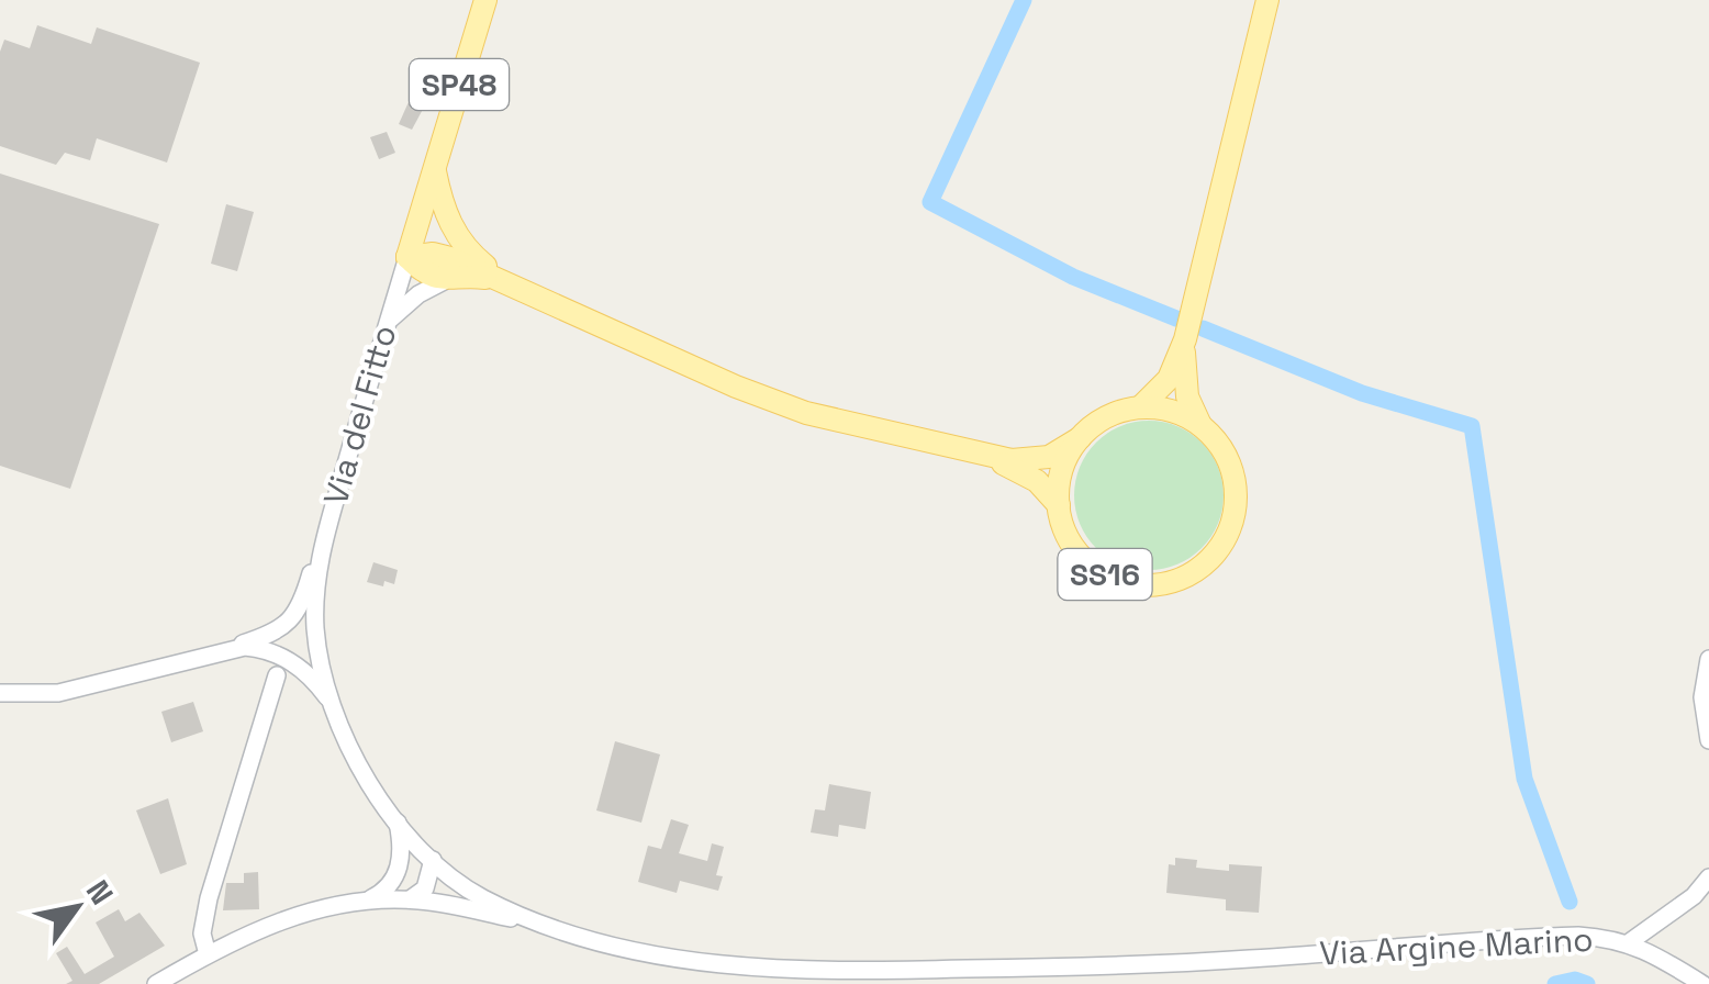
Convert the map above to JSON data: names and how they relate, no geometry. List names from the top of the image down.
{
  "streets": {
    "main road": ["SP48", "Via del Fitto", "SS16"],
    "street": ["Via Argine Marino"]
  },
  "crossings": [
    ["Via del Fitto", "SS16"],
    ["Via del Fitto", "Via Argine Marino"]
  ],
  "north": "top right"
}
